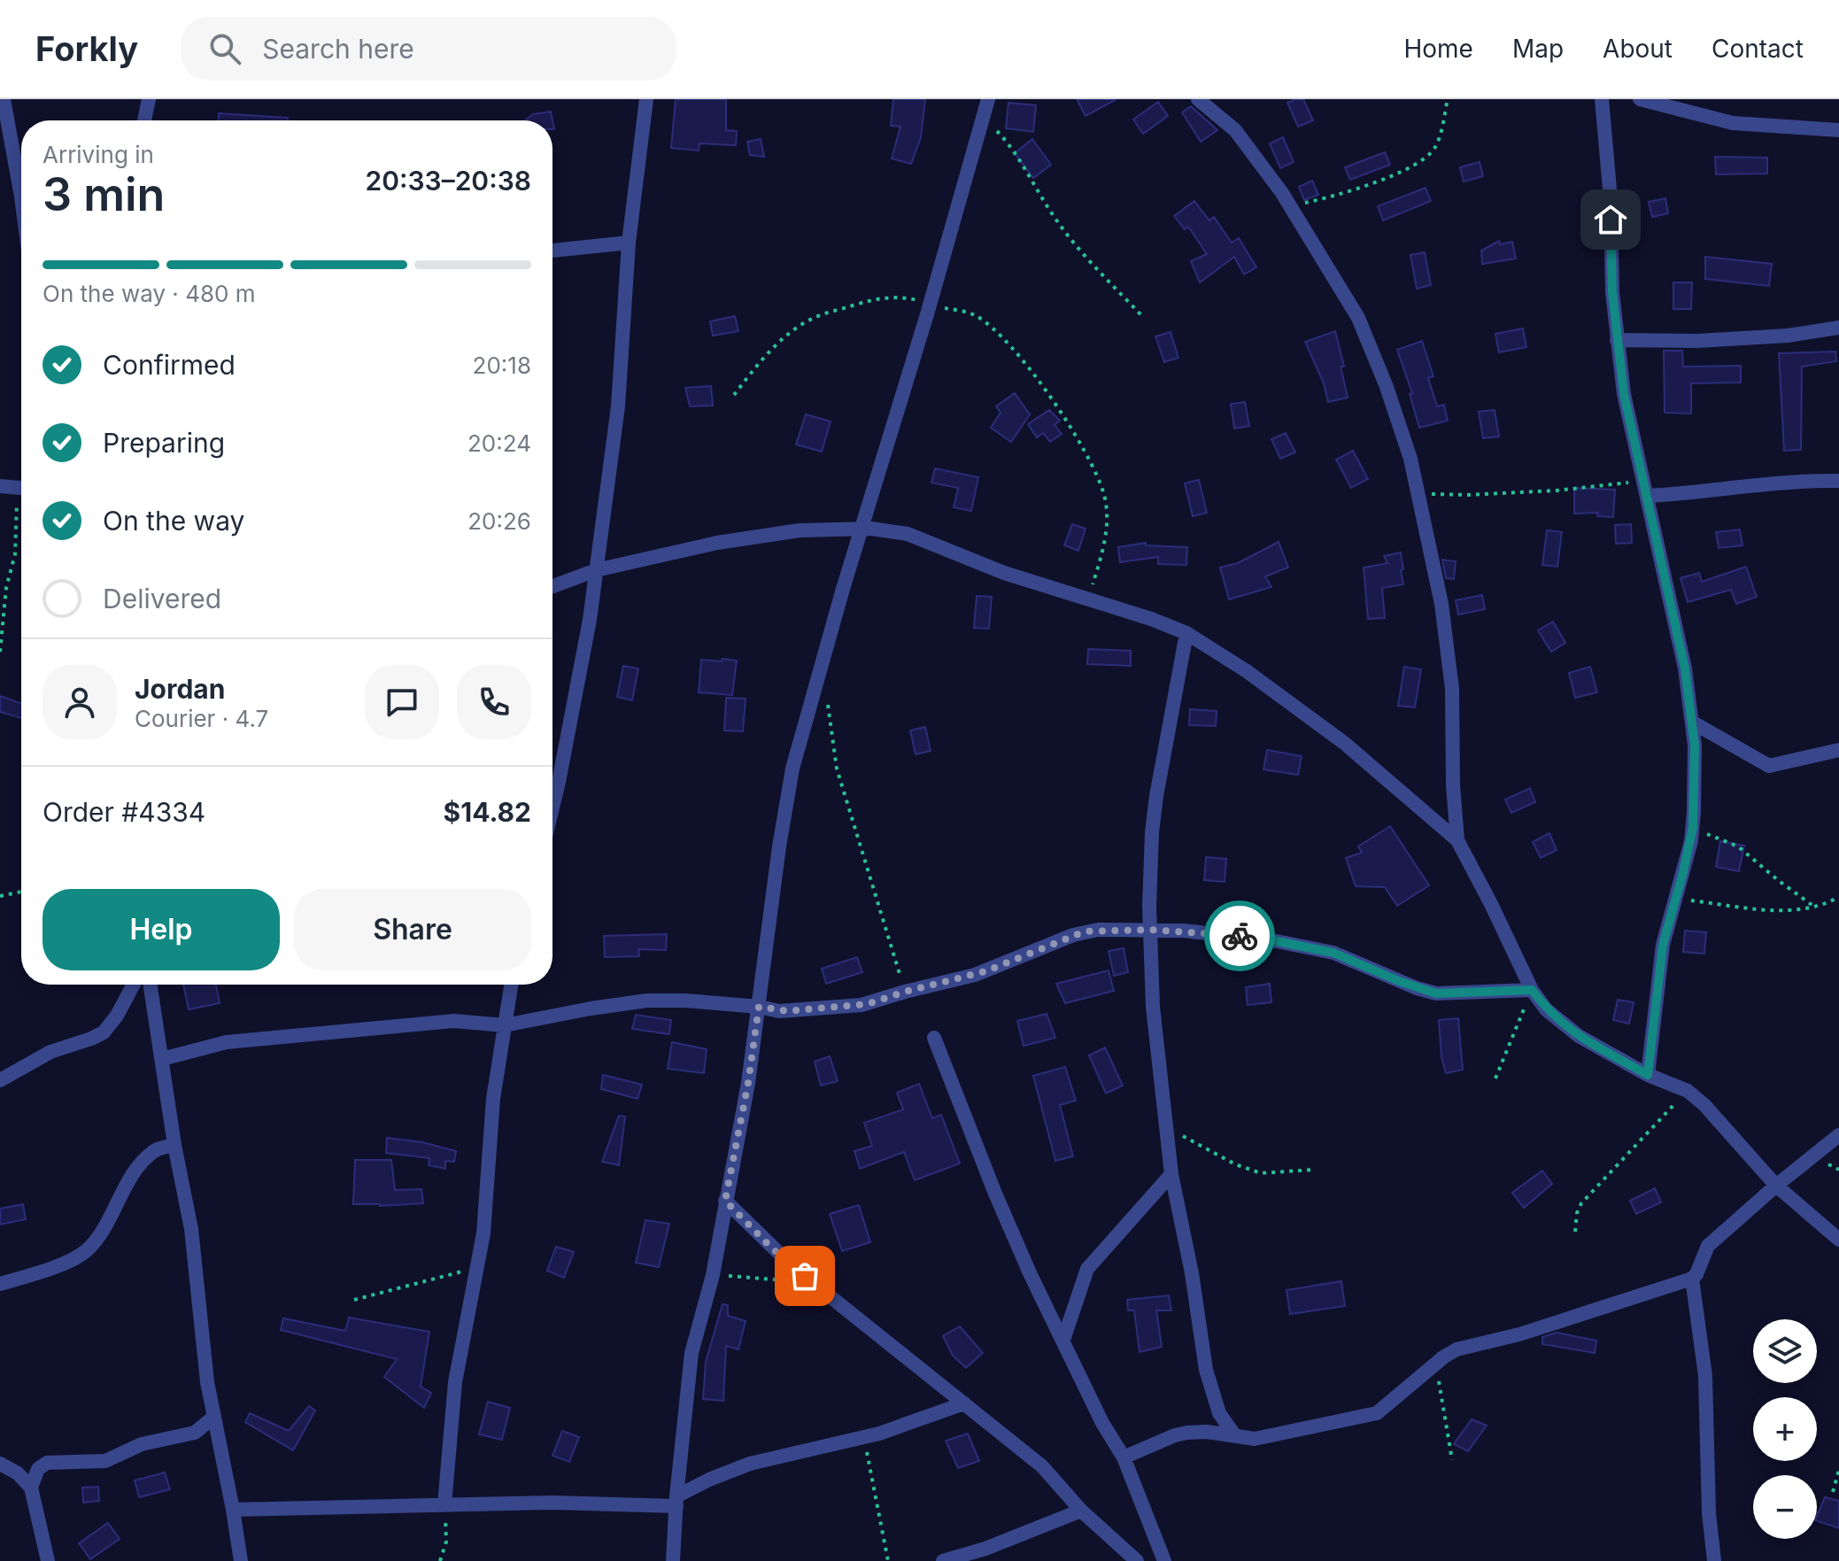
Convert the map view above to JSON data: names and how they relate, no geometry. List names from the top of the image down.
{
  "page": {
    "header": "Forkly",
    "search": "Search here",
    "nav": [
      "Home",
      "Map",
      "About",
      "Contact"
    ],
    "heading": ["3 min", "Arriving in", "20:33–20:38"],
    "panel": [
      "Jordan",
      "Courier · 4.7",
      "Order #4334",
      "$14.82"
    ],
    "bar": "On the way · 480 m",
    "list": [
      ["Confirmed", "20:18"],
      ["Preparing", "20:24"],
      ["On the way", "20:26"],
      "Delivered"
    ],
    "buttons": ["Help", "Share"],
    "map_buttons": ["+", "−"]
  }
}
